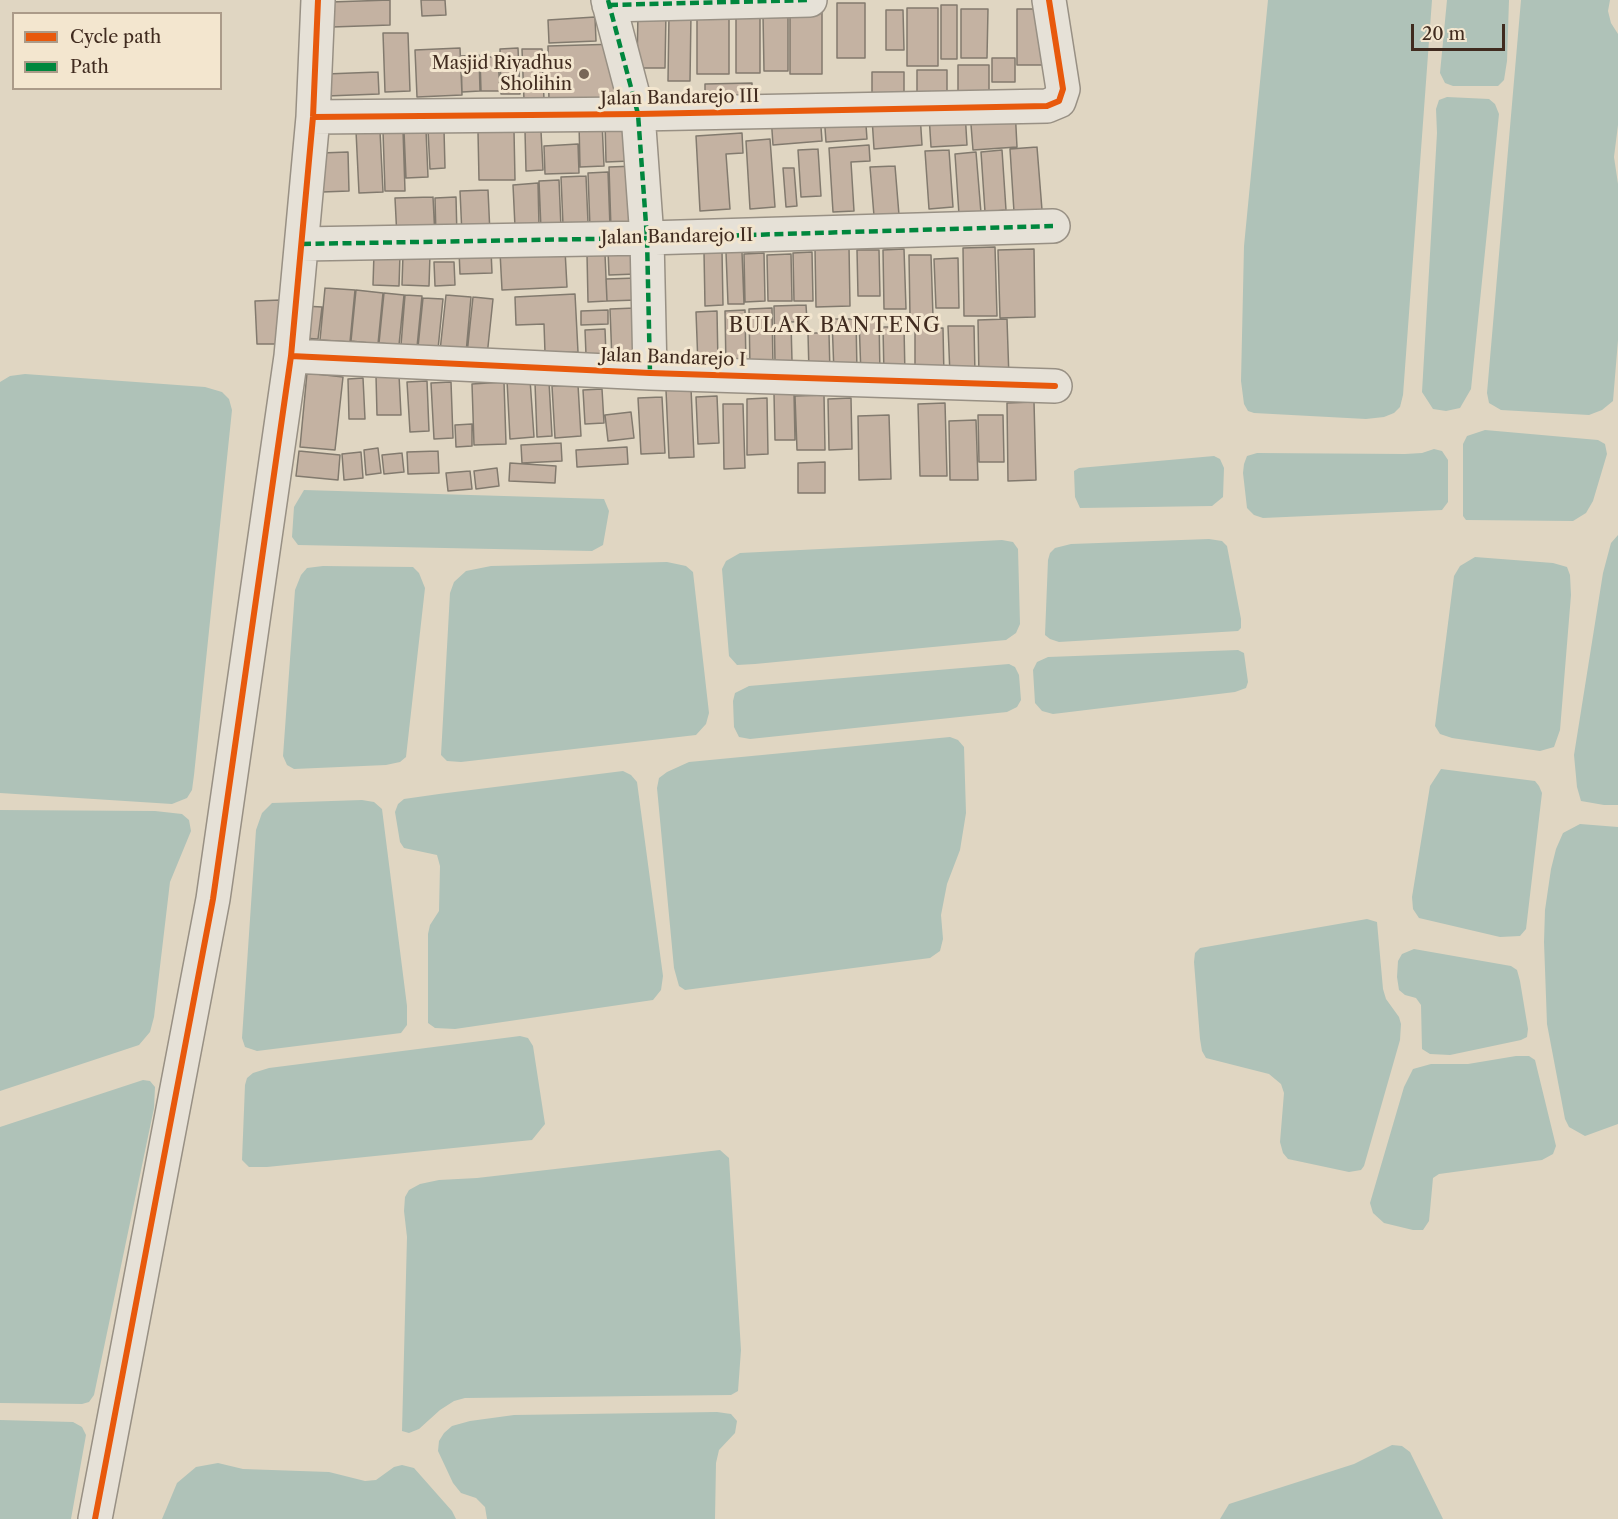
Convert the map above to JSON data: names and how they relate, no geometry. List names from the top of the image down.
{
  "streets": {
    "street": ["Jalan Bandarejo III", "Jalan Bandarejo II", "Jalan Bandarejo I"]
  },
  "districts": ["BULAK BANTENG"],
  "places": ["Masjid Riyadhus Sholihin"],
  "legend": ["Cycle path", "Path"],
  "scale_bar": "20 m"
}
